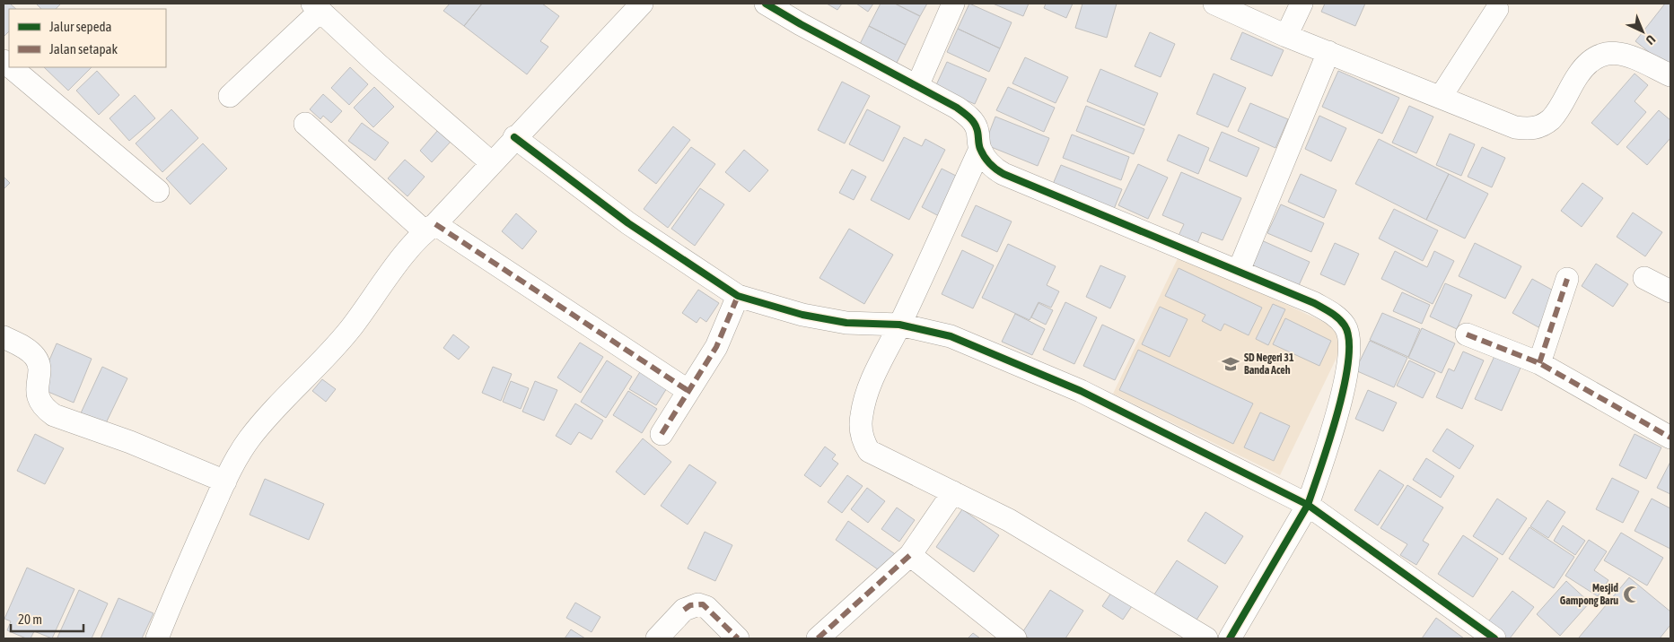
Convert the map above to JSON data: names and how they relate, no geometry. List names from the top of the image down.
{
  "places": {
    "school or university": ["SD Negeri 31 Banda Aceh"],
    "mosque": ["Mesjid Gampong Baru"]
  },
  "legend": ["Jalur sepeda", "Jalan setapak"],
  "scale_bar": "20 m",
  "north": "bottom right"
}
